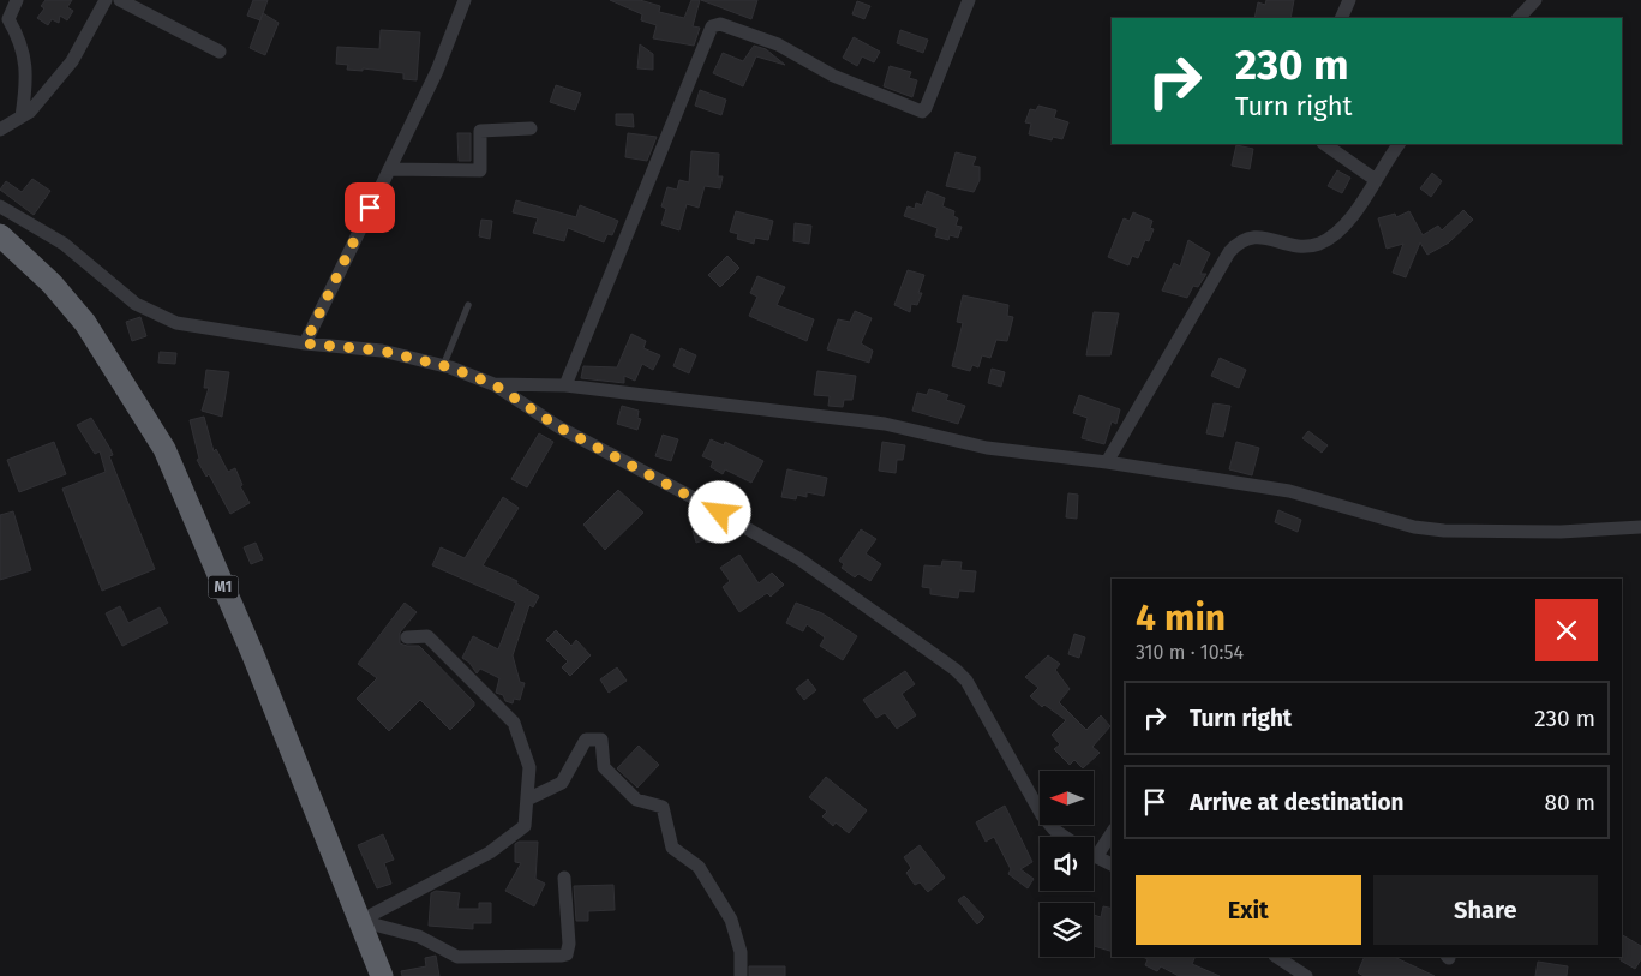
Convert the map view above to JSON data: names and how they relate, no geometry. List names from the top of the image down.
{
  "streets": {
    "highway": ["M1"]
  },
  "north": "left",
  "page": {
    "turn": ["230 m", "Turn right"],
    "heading": ["4 min", "310 m · 10:54"],
    "list": [
      {
        "name": "Turn right",
        "value": "230 m"
      },
      {
        "name": "Arrive at destination",
        "value": "80 m"
      }
    ],
    "buttons": ["Exit", "Share"]
  }
}
